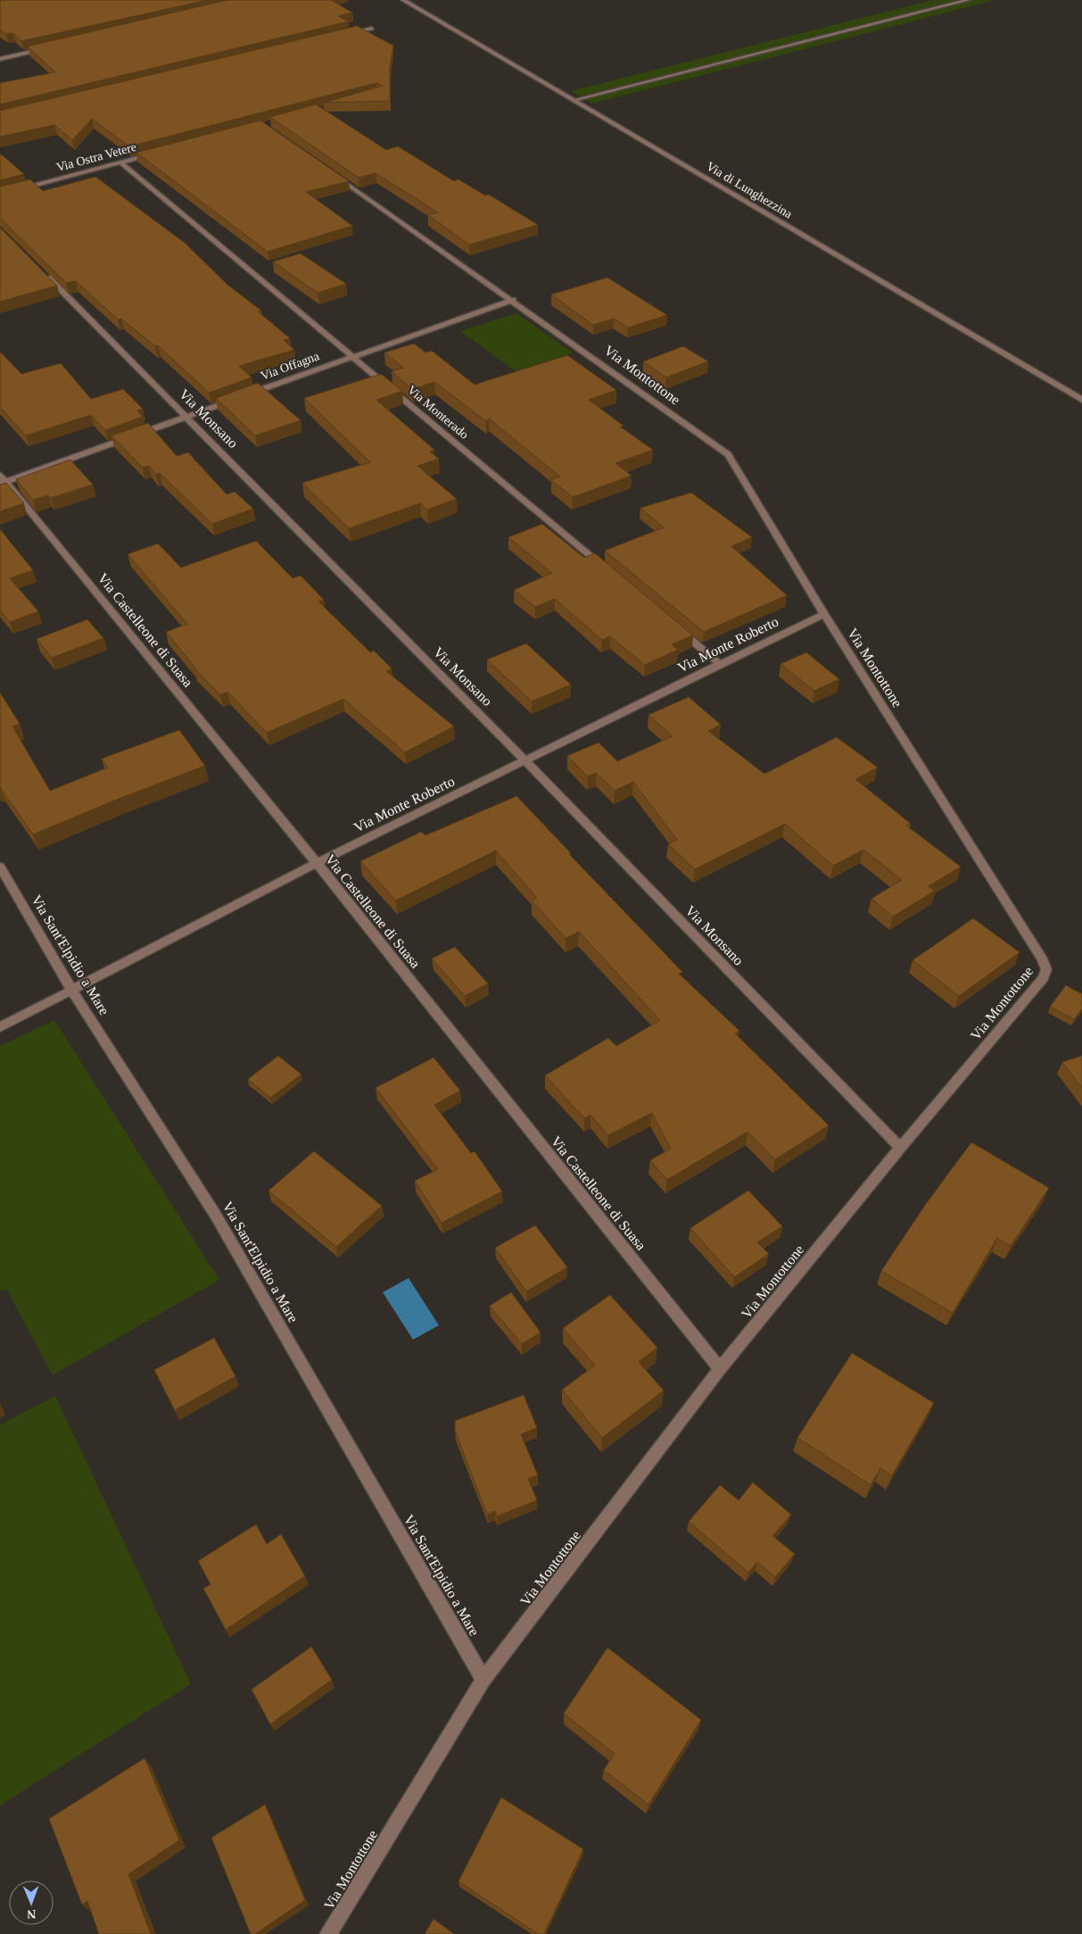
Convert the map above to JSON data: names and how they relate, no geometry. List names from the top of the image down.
{
  "streets": {
    "street": [
      "Via Ostra Vetere",
      "Via di Lunghezzina",
      "Via Offagna",
      "Via Montottone",
      "Via Monterado",
      "Via Monsano",
      "Via Castelleone di Suasa",
      "Via Monte Roberto",
      "Via Sant'Elpidio a Mare"
    ]
  },
  "crossings": [
    ["Via Ostra Vetere", "Via Monterado"],
    ["Via Offagna", "Via Montottone"],
    ["Via Offagna", "Via Monterado"],
    ["Via Montottone", "Via Monsano"],
    ["Via Montottone", "Via Castelleone di Suasa"],
    ["Via Montottone", "Via Monte Roberto"],
    ["Via Montottone", "Via Sant'Elpidio a Mare"],
    ["Via Monsano", "Via Monte Roberto"],
    ["Via Castelleone di Suasa", "Via Monte Roberto"],
    ["Via Monte Roberto", "Via Sant'Elpidio a Mare"]
  ],
  "north": "bottom"
}
